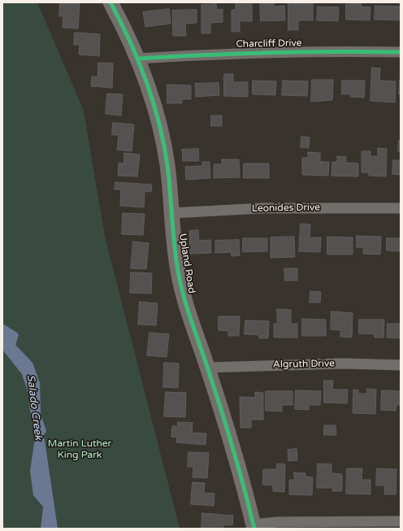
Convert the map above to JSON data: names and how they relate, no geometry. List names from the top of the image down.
{
  "streets": {
    "street": [
      "Charcliff Drive",
      "Leonides Drive",
      "Upland Road",
      "Algruth Drive"
    ]
  },
  "crossings": [
    ["Charcliff Drive", "Upland Road"],
    ["Leonides Drive", "Upland Road"],
    ["Upland Road", "Algruth Drive"]
  ],
  "water": ["Salado Creek"],
  "parks": ["Martin Luther King Park"]
}
